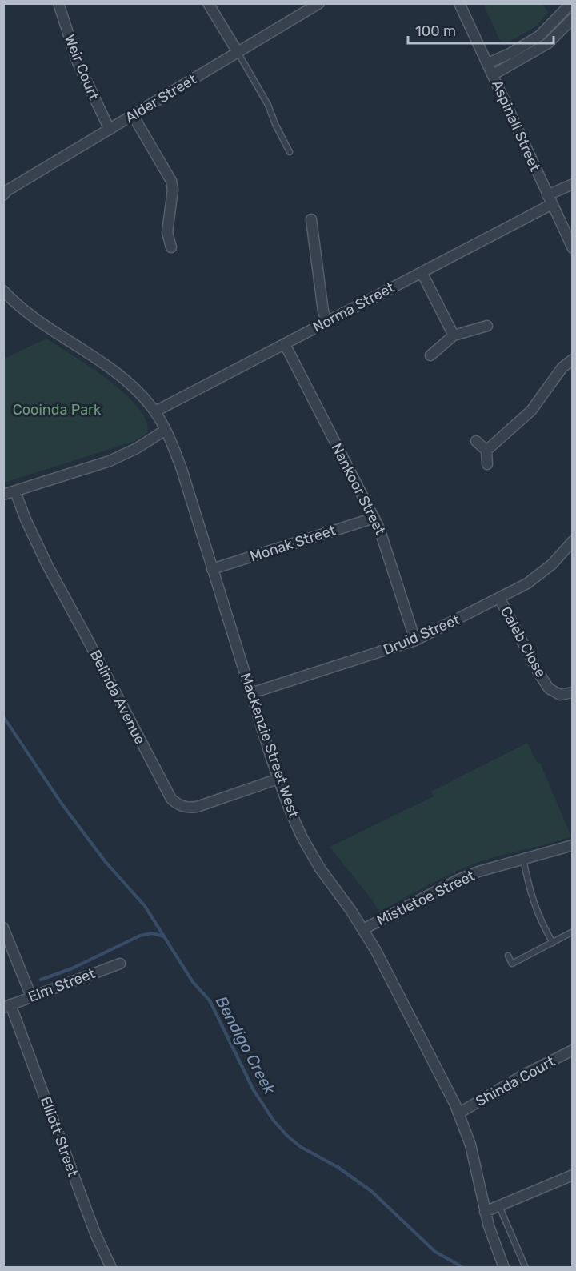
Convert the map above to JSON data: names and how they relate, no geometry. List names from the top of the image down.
{
  "streets": {
    "street": [
      "Weir Court",
      "Alder Street",
      "Aspinall Street",
      "Norma Street",
      "Nankoor Street",
      "Monak Street",
      "Druid Street",
      "Caleb Close",
      "Belinda Avenue",
      "MacKenzie Street West",
      "Mistletoe Street",
      "Elm Street",
      "Shinda Court",
      "Elliott Street"
    ]
  },
  "crossings": [
    ["Weir Court", "Alder Street"],
    ["Aspinall Street", "Norma Street"],
    ["Norma Street", "Nankoor Street"],
    ["Norma Street", "MacKenzie Street West"],
    ["Nankoor Street", "Monak Street"],
    ["Nankoor Street", "Druid Street"],
    ["Monak Street", "MacKenzie Street West"],
    ["Druid Street", "Caleb Close"],
    ["Druid Street", "MacKenzie Street West"],
    ["Belinda Avenue", "MacKenzie Street West"],
    ["MacKenzie Street West", "Mistletoe Street"],
    ["MacKenzie Street West", "Shinda Court"],
    ["Elm Street", "Elliott Street"]
  ],
  "water": ["Bendigo Creek"],
  "parks": ["Cooinda Park"],
  "scale_bar": "100 m"
}
